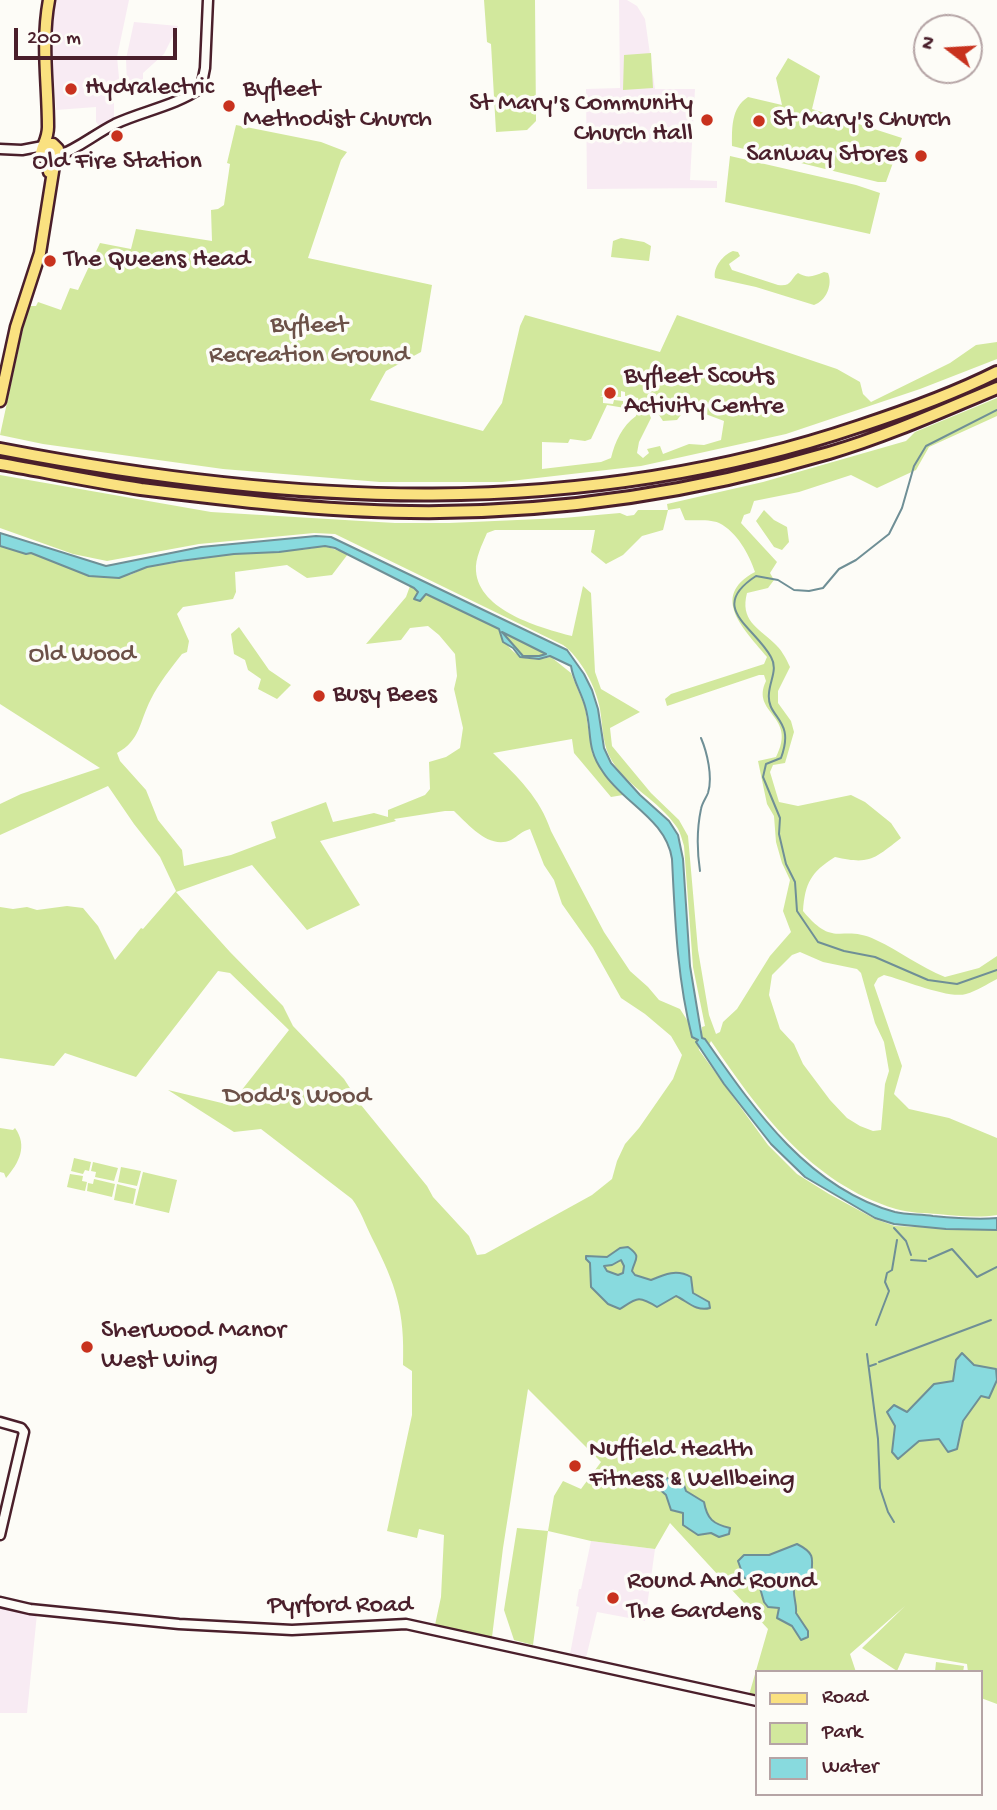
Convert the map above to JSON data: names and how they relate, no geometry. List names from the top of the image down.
{
  "streets": {
    "street": ["Pyrford Road"]
  },
  "parks": ["Byfleet Recreation Ground", "Old Wood", "Dodd's Wood"],
  "places": [
    "Hydralectric",
    "Byfleet Methodist Church",
    "St Mary's Community Church Hall",
    "St Mary's Church",
    "Old Fire Station",
    "Sanway Stores",
    "The Queens Head",
    "Byfleet Scouts Activity Centre",
    "Busy Bees",
    "Sherwood Manor West Wing",
    "Nuffield Health Fitness & Wellbeing",
    "Round And Round The Gardens"
  ],
  "legend": ["Road", "Park", "Water"],
  "scale_bar": "200 m",
  "north": "left"
}
